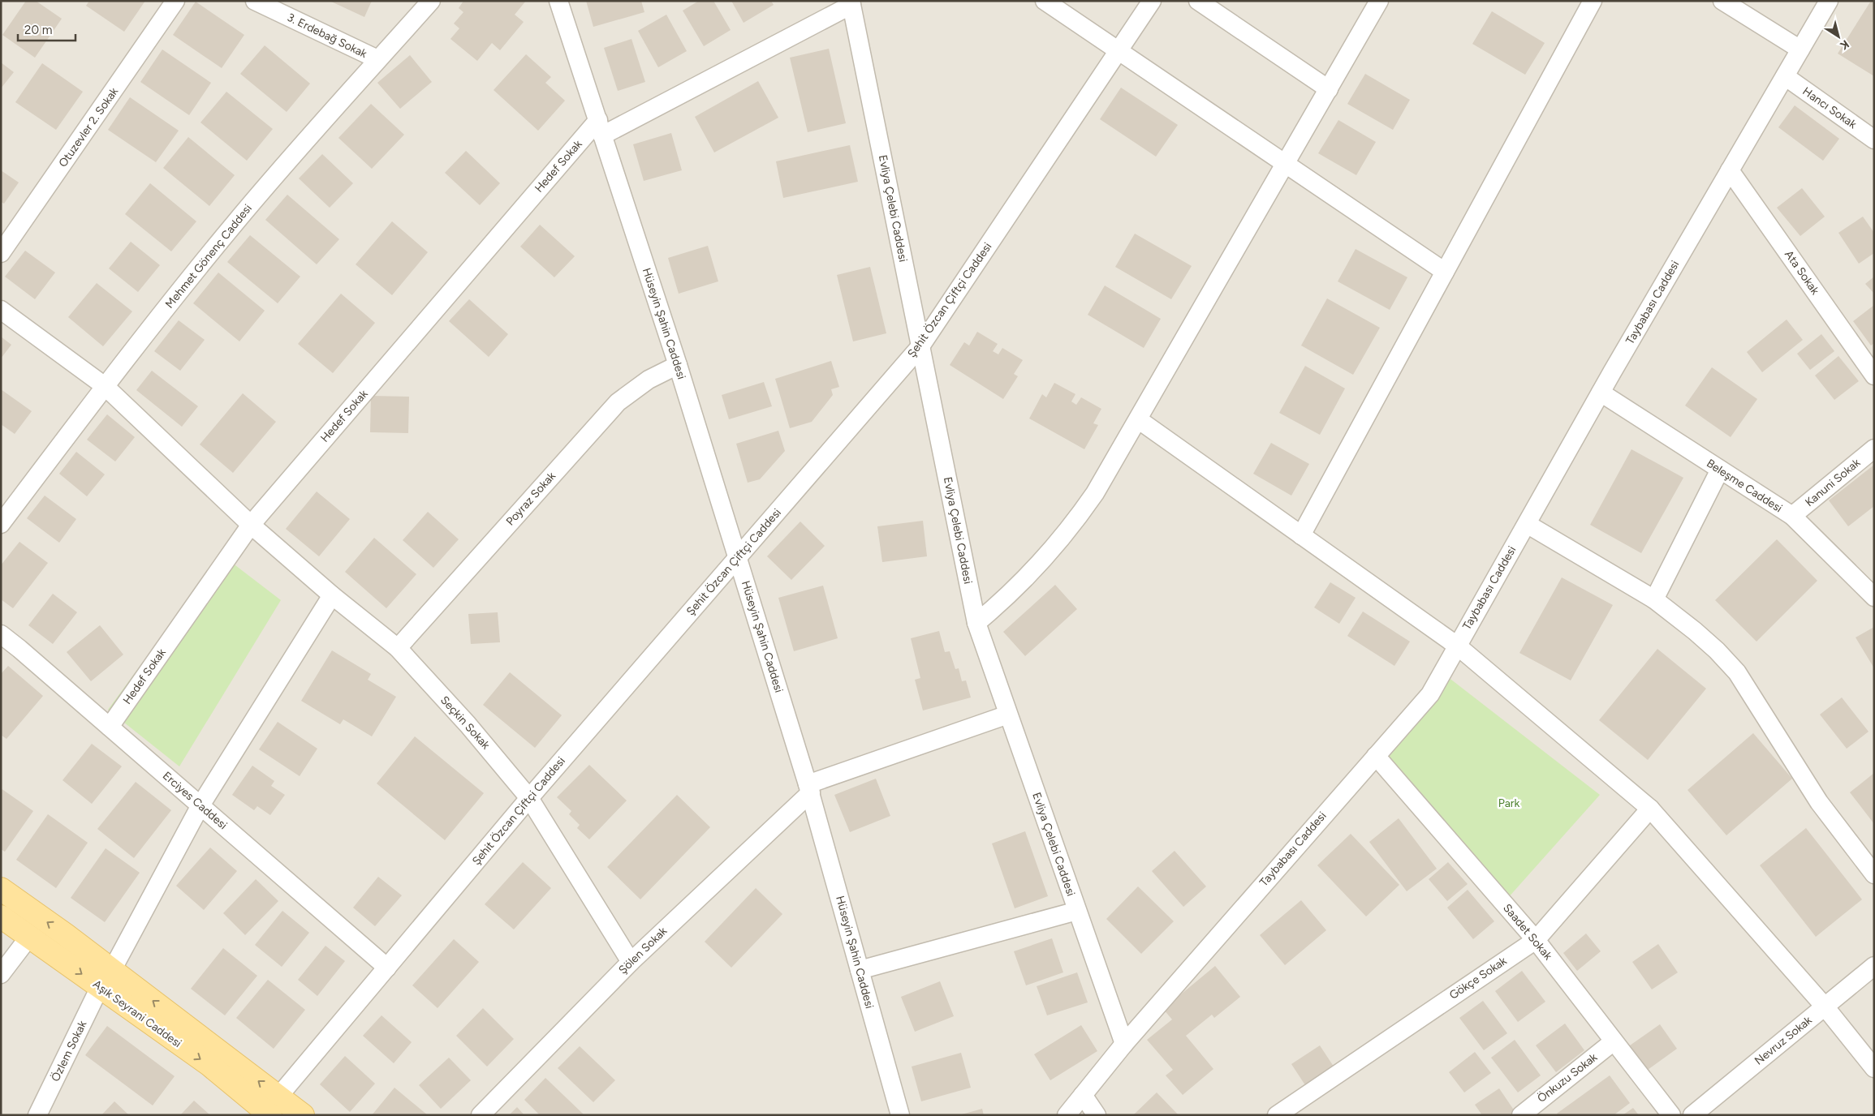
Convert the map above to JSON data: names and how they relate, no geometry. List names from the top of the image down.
{
  "streets": {
    "main road": ["Aşık Seyrani Caddesi"],
    "street": [
      "3. Erdebağ Sokak",
      "Hancı Sokak",
      "Otuzevler 2. Sokak",
      "Hedef Sokak",
      "Evliya Çelebi Caddesi",
      "Mehmet Gönenç Caddesi",
      "Ata Sokak",
      "Şehit Özcan Çiftçi Caddesi",
      "Taybabası Caddesi",
      "Hüseyin Şahin Caddesi",
      "Kanuni Sokak",
      "Beleşme Caddesi",
      "Poyraz Sokak",
      "Seçkin Sokak",
      "Erciyes Caddesi",
      "Saadet Sokak",
      "Şölen Sokak",
      "Gökçe Sokak",
      "Nevruz Sokak",
      "Özlem Sokak",
      "Önkuzu Sokak"
    ]
  },
  "crossings": [
    ["3. Erdebağ Sokak", "Mehmet Gönenç Caddesi"],
    ["Hancı Sokak", "Taybabası Caddesi"],
    ["Hedef Sokak", "Evliya Çelebi Caddesi"],
    ["Hedef Sokak", "Hüseyin Şahin Caddesi"],
    ["Hedef Sokak", "Seçkin Sokak"],
    ["Hedef Sokak", "Erciyes Caddesi"],
    ["Evliya Çelebi Caddesi", "Şehit Özcan Çiftçi Caddesi"],
    ["Evliya Çelebi Caddesi", "Taybabası Caddesi"],
    ["Mehmet Gönenç Caddesi", "Seçkin Sokak"],
    ["Ata Sokak", "Taybabası Caddesi"],
    ["Şehit Özcan Çiftçi Caddesi", "Hüseyin Şahin Caddesi"],
    ["Şehit Özcan Çiftçi Caddesi", "Seçkin Sokak"],
    ["Şehit Özcan Çiftçi Caddesi", "Erciyes Caddesi"],
    ["Şehit Özcan Çiftçi Caddesi", "Aşık Seyrani Caddesi"],
    ["Taybabası Caddesi", "Beleşme Caddesi"],
    ["Taybabası Caddesi", "Saadet Sokak"],
    ["Hüseyin Şahin Caddesi", "Poyraz Sokak"],
    ["Hüseyin Şahin Caddesi", "Şölen Sokak"],
    ["Kanuni Sokak", "Beleşme Caddesi"],
    ["Poyraz Sokak", "Seçkin Sokak"],
    ["Seçkin Sokak", "Şölen Sokak"],
    ["Seçkin Sokak", "Özlem Sokak"],
    ["Erciyes Caddesi", "Özlem Sokak"],
    ["Saadet Sokak", "Gökçe Sokak"],
    ["Saadet Sokak", "Önkuzu Sokak"],
    ["Aşık Seyrani Caddesi", "Özlem Sokak"]
  ],
  "parks": ["Park"],
  "scale_bar": "20 m",
  "north": "bottom right"
}
